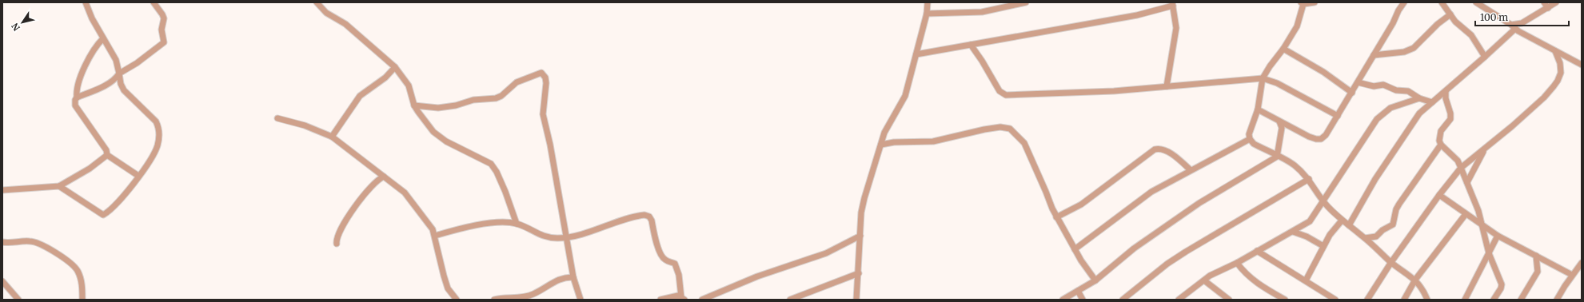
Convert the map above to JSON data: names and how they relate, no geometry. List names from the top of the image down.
{
  "scale_bar": "100 m",
  "north": "bottom left"
}
